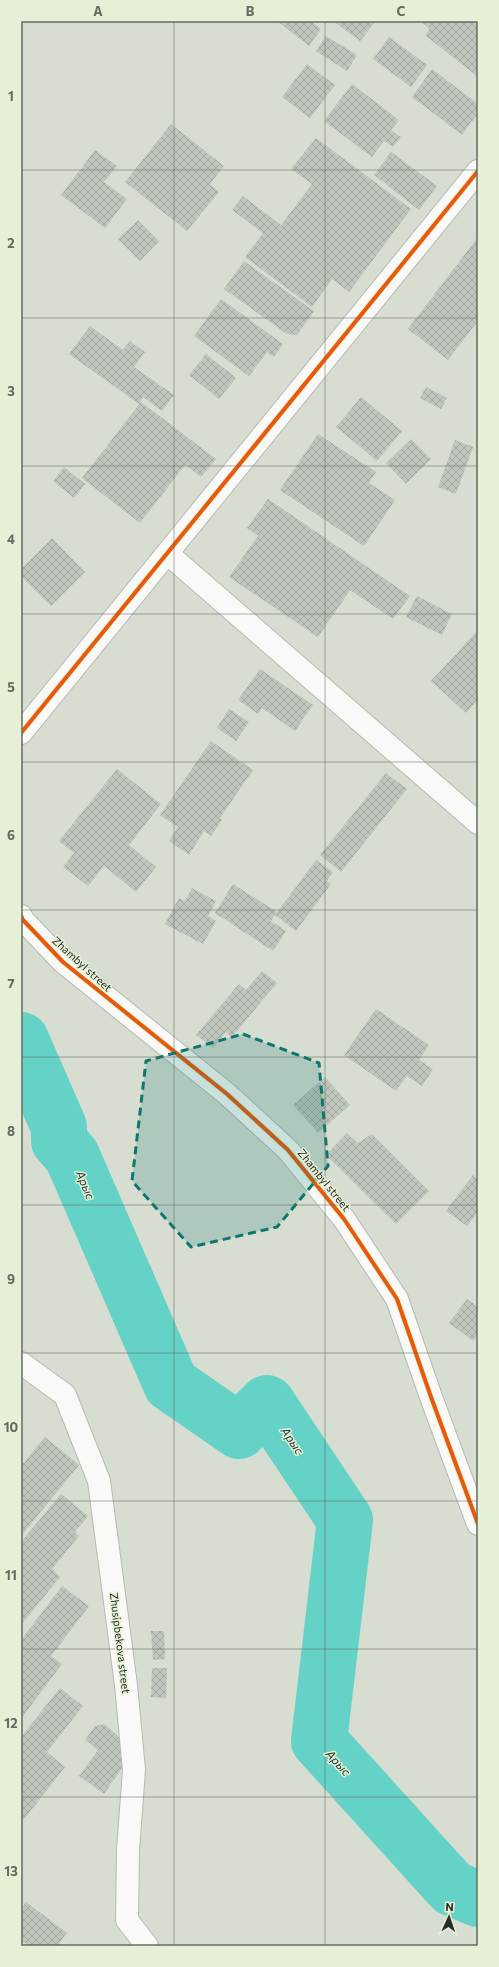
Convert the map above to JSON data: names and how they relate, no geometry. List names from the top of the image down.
{
  "streets": {
    "street": ["Zhambyl street", "Zhusipbekova street"]
  },
  "water": ["Арыс"],
  "north": "top",
  "grid": {
    "columns": ["A", "B", "C"],
    "rows": [
      "1",
      "2",
      "3",
      "4",
      "5",
      "6",
      "7",
      "8",
      "9",
      "10",
      "11",
      "12",
      "13"
    ]
  }
}
